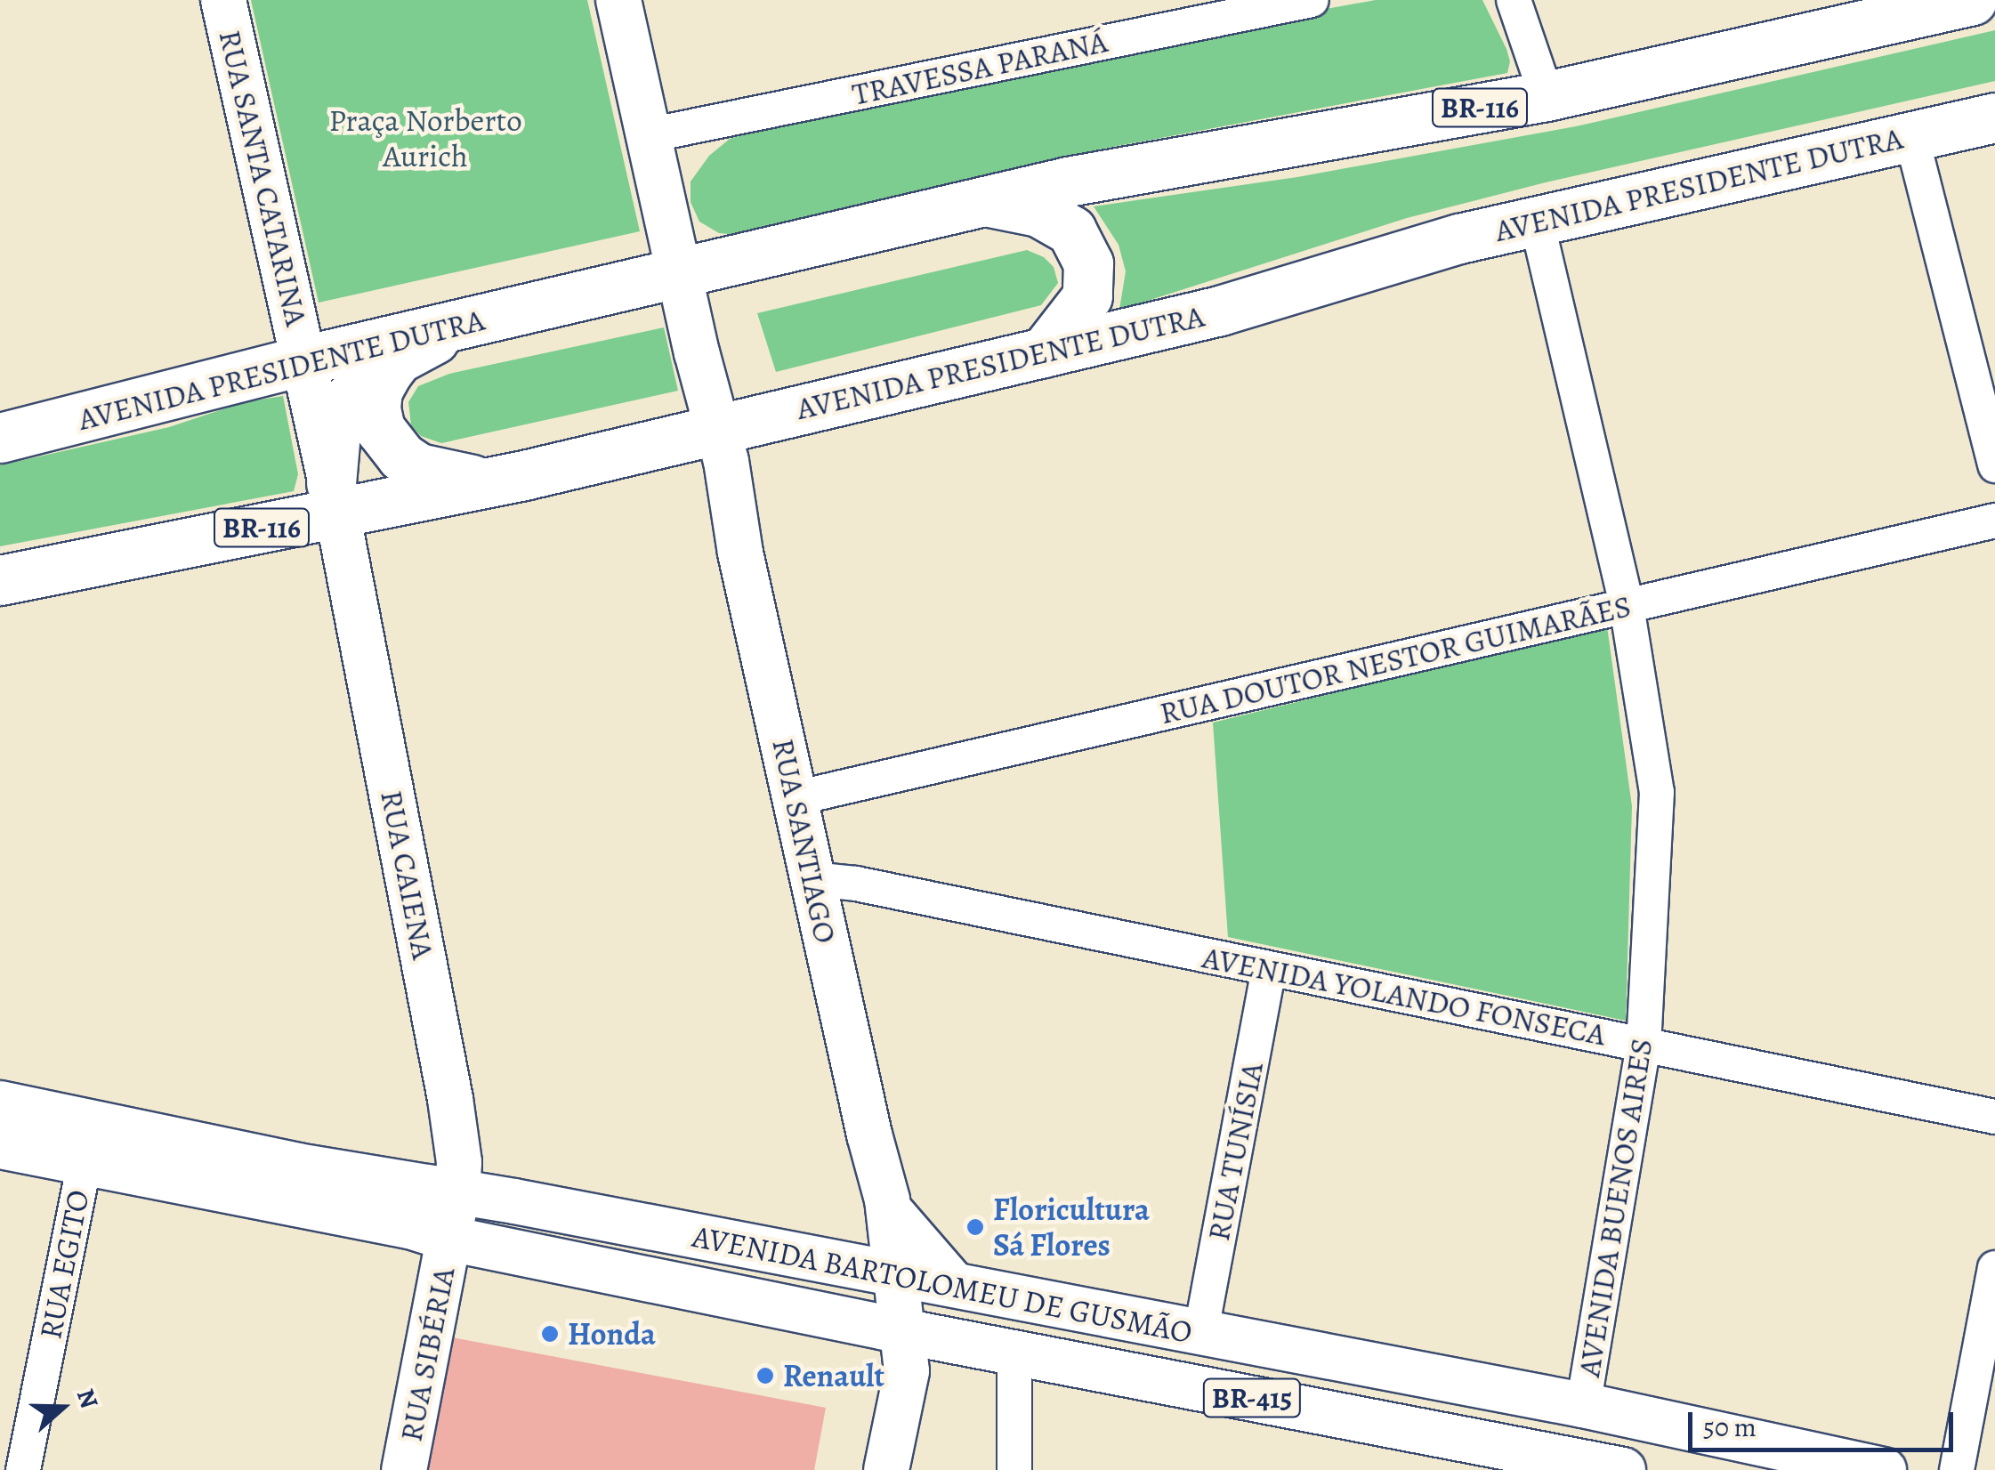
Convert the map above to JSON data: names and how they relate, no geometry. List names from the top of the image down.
{
  "streets": {
    "highway": ["BR-116", "AVENIDA PRESIDENTE DUTRA"],
    "main road": [
      "RUA SANTA CATARINA",
      "RUA SANTIAGO",
      "RUA CAIENA",
      "AVENIDA BARTOLOMEU DE GUSMÃO",
      "RUA SIBÉRIA",
      "BR-415"
    ],
    "street": [
      "TRAVESSA PARANÁ",
      "RUA DOUTOR NESTOR GUIMARÃES",
      "AVENIDA YOLANDO FONSECA",
      "RUA TUNÍSIA",
      "AVENIDA BUENOS AIRES",
      "RUA EGITO"
    ]
  },
  "crossings": [
    ["TRAVESSA PARANÁ", "RUA SANTIAGO"],
    ["RUA SANTA CATARINA", "AVENIDA PRESIDENTE DUTRA"],
    ["RUA SANTA CATARINA", "RUA CAIENA"],
    ["AVENIDA PRESIDENTE DUTRA", "RUA SANTIAGO"],
    ["AVENIDA PRESIDENTE DUTRA", "RUA CAIENA"],
    ["AVENIDA PRESIDENTE DUTRA", "AVENIDA BUENOS AIRES"],
    ["RUA DOUTOR NESTOR GUIMARÃES", "RUA SANTIAGO"],
    ["RUA DOUTOR NESTOR GUIMARÃES", "AVENIDA BUENOS AIRES"],
    ["RUA SANTIAGO", "AVENIDA YOLANDO FONSECA"],
    ["RUA SANTIAGO", "AVENIDA BARTOLOMEU DE GUSMÃO"],
    ["RUA CAIENA", "AVENIDA BARTOLOMEU DE GUSMÃO"],
    ["RUA CAIENA", "RUA SIBÉRIA"],
    ["AVENIDA YOLANDO FONSECA", "RUA TUNÍSIA"],
    ["AVENIDA YOLANDO FONSECA", "AVENIDA BUENOS AIRES"],
    ["RUA TUNÍSIA", "AVENIDA BARTOLOMEU DE GUSMÃO"],
    ["AVENIDA BUENOS AIRES", "AVENIDA BARTOLOMEU DE GUSMÃO"],
    ["RUA EGITO", "AVENIDA BARTOLOMEU DE GUSMÃO"],
    ["AVENIDA BARTOLOMEU DE GUSMÃO", "RUA SIBÉRIA"]
  ],
  "parks": ["Praça Norberto Aurich"],
  "places": ["Floricultura Sá Flores", "Honda", "Renault"],
  "scale_bar": "50 m",
  "north": "right"
}
